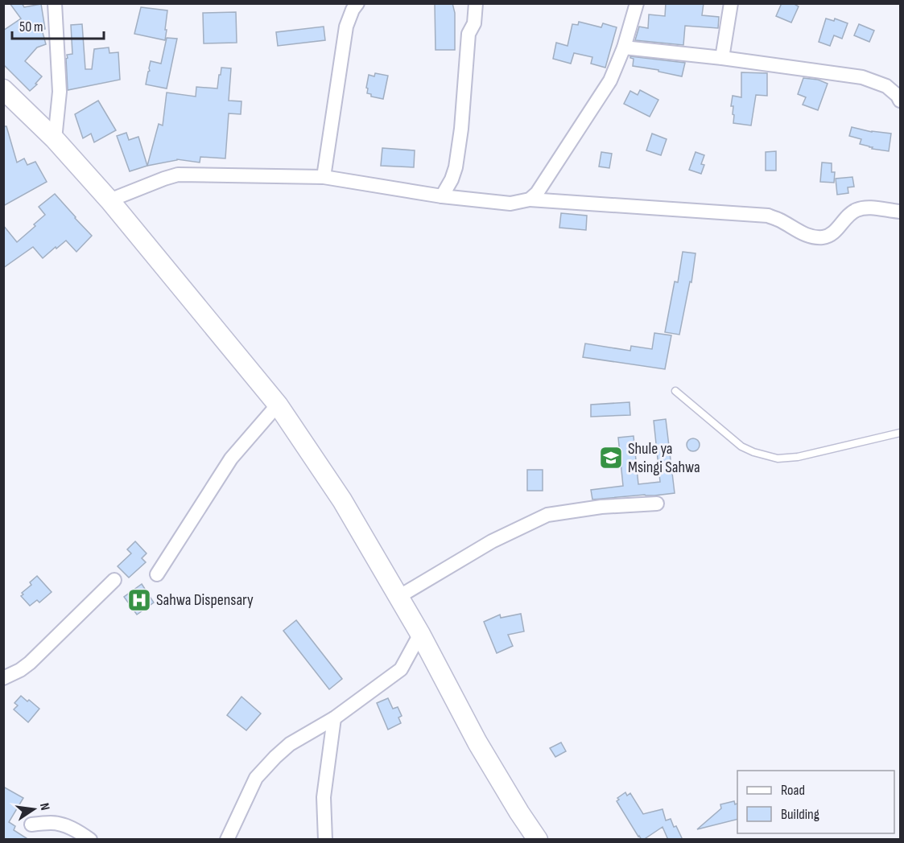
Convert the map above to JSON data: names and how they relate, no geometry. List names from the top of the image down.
{
  "places": {
    "school or university": ["Shule ya Msingi Sahwa"],
    "hospital": ["Sahwa Dispensary"]
  },
  "legend": ["Road", "Building"],
  "scale_bar": "50 m",
  "north": "right"
}
